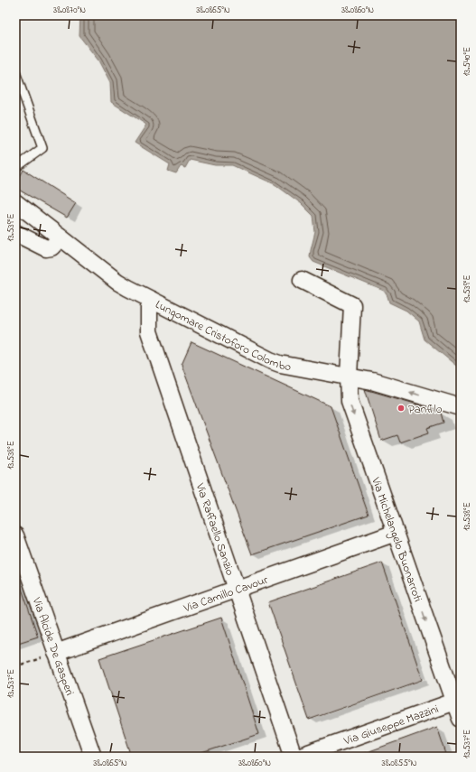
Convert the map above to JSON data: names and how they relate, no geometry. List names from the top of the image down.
{
  "streets": {
    "street": [
      "Lungomare Cristoforo Colombo",
      "Via Raffaello Sanzio",
      "Via Michelangelo Buonarroti",
      "Via Camillo Cavour",
      "Via Alcide De Gasperi",
      "Via Giuseppe Mazzini"
    ]
  },
  "crossings": [
    ["Lungomare Cristoforo Colombo", "Via Raffaello Sanzio"],
    ["Lungomare Cristoforo Colombo", "Via Michelangelo Buonarroti"],
    ["Via Raffaello Sanzio", "Via Camillo Cavour"],
    ["Via Michelangelo Buonarroti", "Via Camillo Cavour"],
    ["Via Michelangelo Buonarroti", "Via Giuseppe Mazzini"],
    ["Via Camillo Cavour", "Via Alcide De Gasperi"]
  ],
  "one_way": ["Via Michelangelo Buonarroti"],
  "places": ["Panfilo"],
  "coordinates": [
    "38.0870°N",
    "38.0865°N",
    "38.0860°N",
    "13.540°E",
    "13.539°E",
    "13.538°E",
    "13.537°E",
    "38.0855°N"
  ]
}
